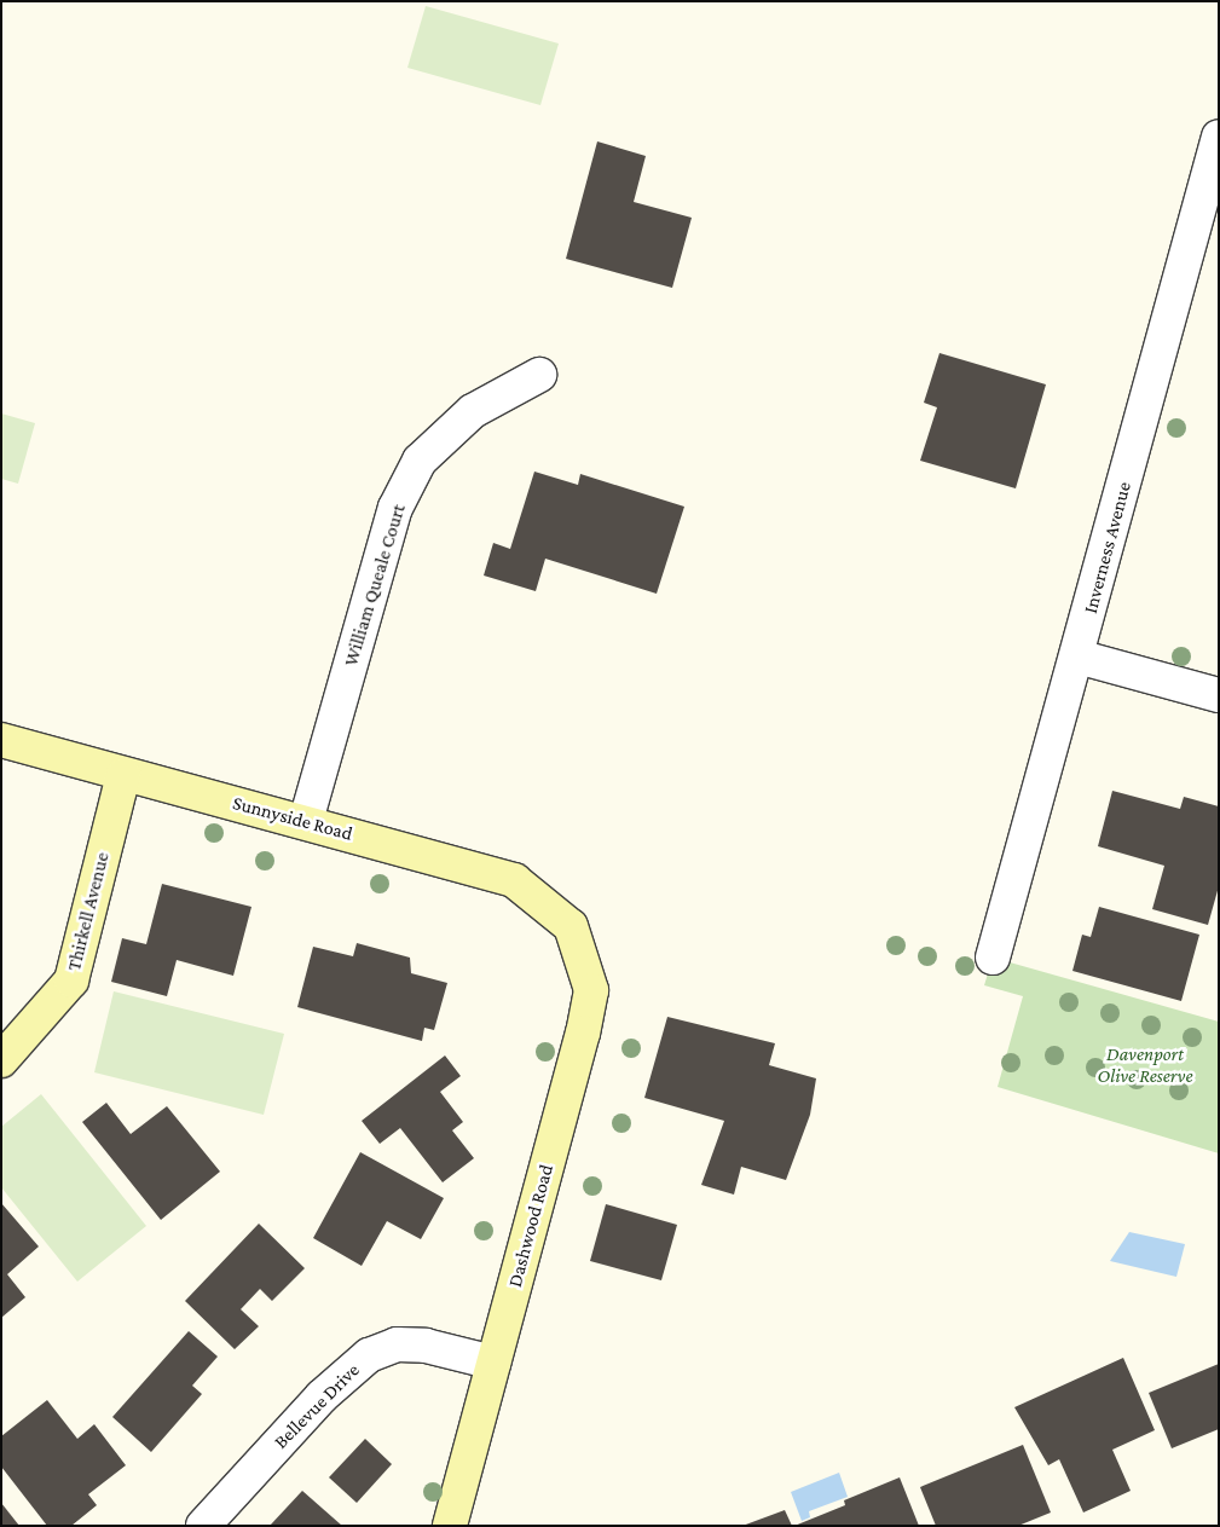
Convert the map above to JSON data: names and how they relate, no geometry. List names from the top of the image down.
{
  "streets": {
    "street": [
      "Inverness Avenue",
      "William Queale Court",
      "Sunnyside Road",
      "Thirkell Avenue",
      "Dashwood Road",
      "Bellevue Drive"
    ]
  },
  "crossings": [
    ["William Queale Court", "Sunnyside Road"],
    ["Sunnyside Road", "Thirkell Avenue"],
    ["Sunnyside Road", "Dashwood Road"],
    ["Dashwood Road", "Bellevue Drive"]
  ],
  "parks": ["Davenport Olive Reserve"]
}
